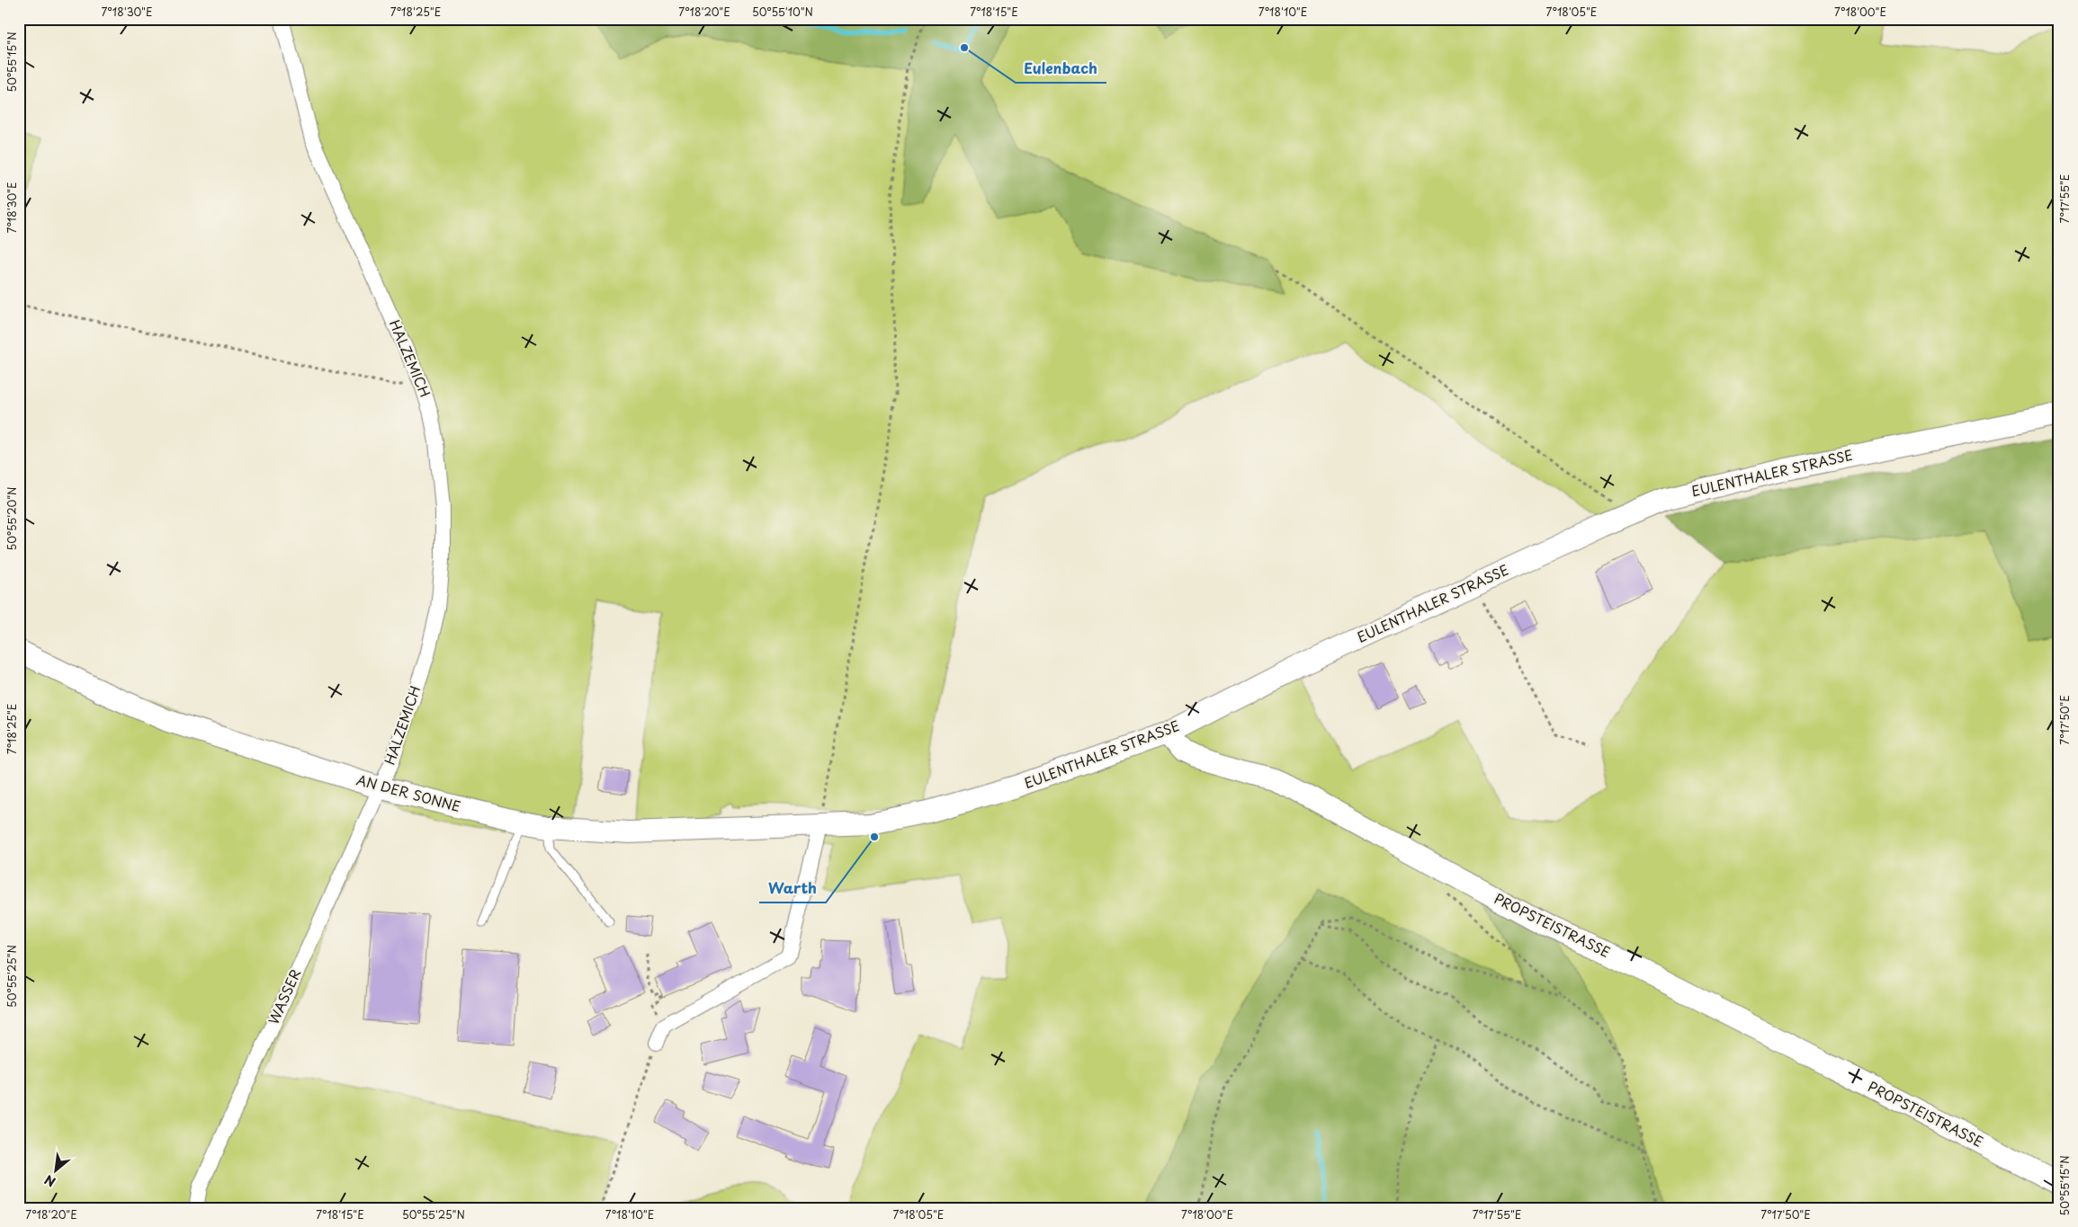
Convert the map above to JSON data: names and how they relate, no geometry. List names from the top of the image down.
{
  "streets": {
    "street": [
      "HALZEMICH",
      "EULENTHALER STRASSE",
      "AN DER SONNE",
      "PROPSTEISTRASSE",
      "WASSER"
    ]
  },
  "crossings": [
    ["HALZEMICH", "AN DER SONNE"],
    ["HALZEMICH", "WASSER"],
    ["EULENTHALER STRASSE", "AN DER SONNE"],
    ["EULENTHALER STRASSE", "PROPSTEISTRASSE"],
    ["AN DER SONNE", "WASSER"]
  ],
  "places": ["Eulenbach", "Warth"],
  "north": "bottom left",
  "coordinates": [
    "7°18'30\"E",
    "7°18'25\"E",
    "7°18'20\"E",
    "50°55'10\"N",
    "7°18'15\"E",
    "7°18'10\"E",
    "7°18'05\"E",
    "7°18'00\"E",
    "50°55'15\"N",
    "7°17'55\"E",
    "50°55'20\"N",
    "7°17'50\"E",
    "50°55'25\"N"
  ]
}
